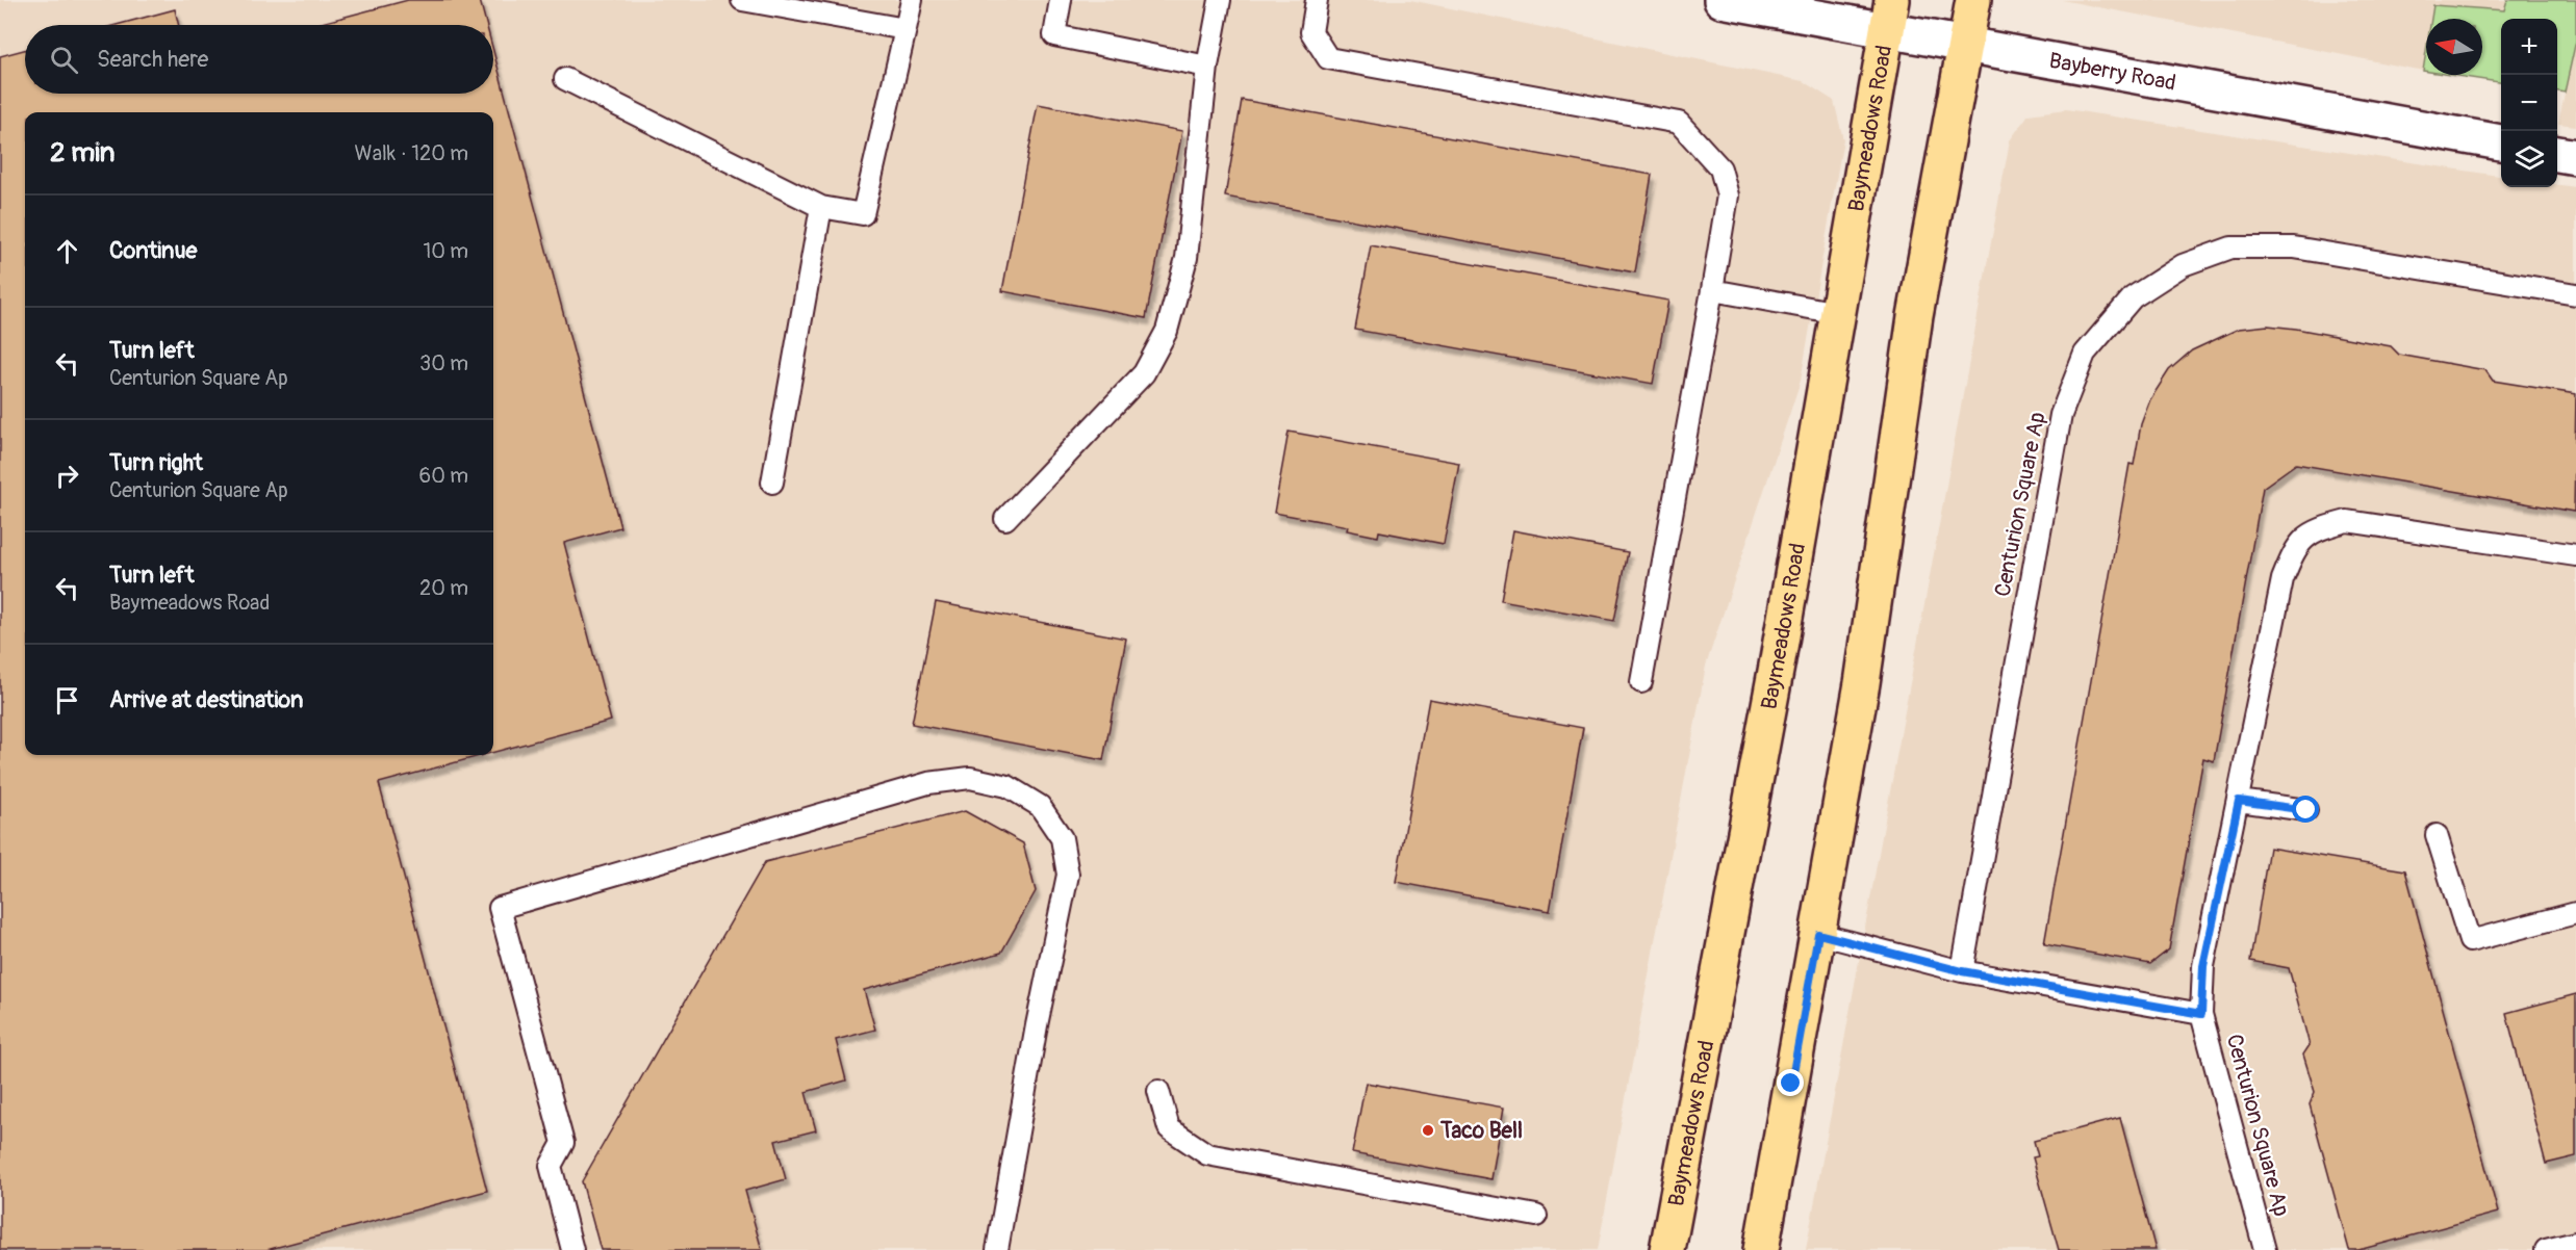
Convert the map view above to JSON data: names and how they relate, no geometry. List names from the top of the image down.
{
  "streets": {
    "main road": ["Baymeadows Road"],
    "street": ["Bayberry Road"],
    "lane": ["Centurion Square Ap"]
  },
  "crossings": [
    ["Bayberry Road", "Baymeadows Road"]
  ],
  "places": ["Taco Bell"],
  "north": "left",
  "page": {
    "map_buttons": ["+", "−"],
    "search": "Search here",
    "heading": ["2 min", "Walk · 120 m"],
    "list": [
      ["Continue", "10 m"],
      ["Turn left", "Centurion Square Ap", "30 m"],
      ["Turn right", "Centurion Square Ap", "60 m"],
      ["Turn left", "Baymeadows Road", "20 m"],
      "Arrive at destination"
    ]
  }
}
